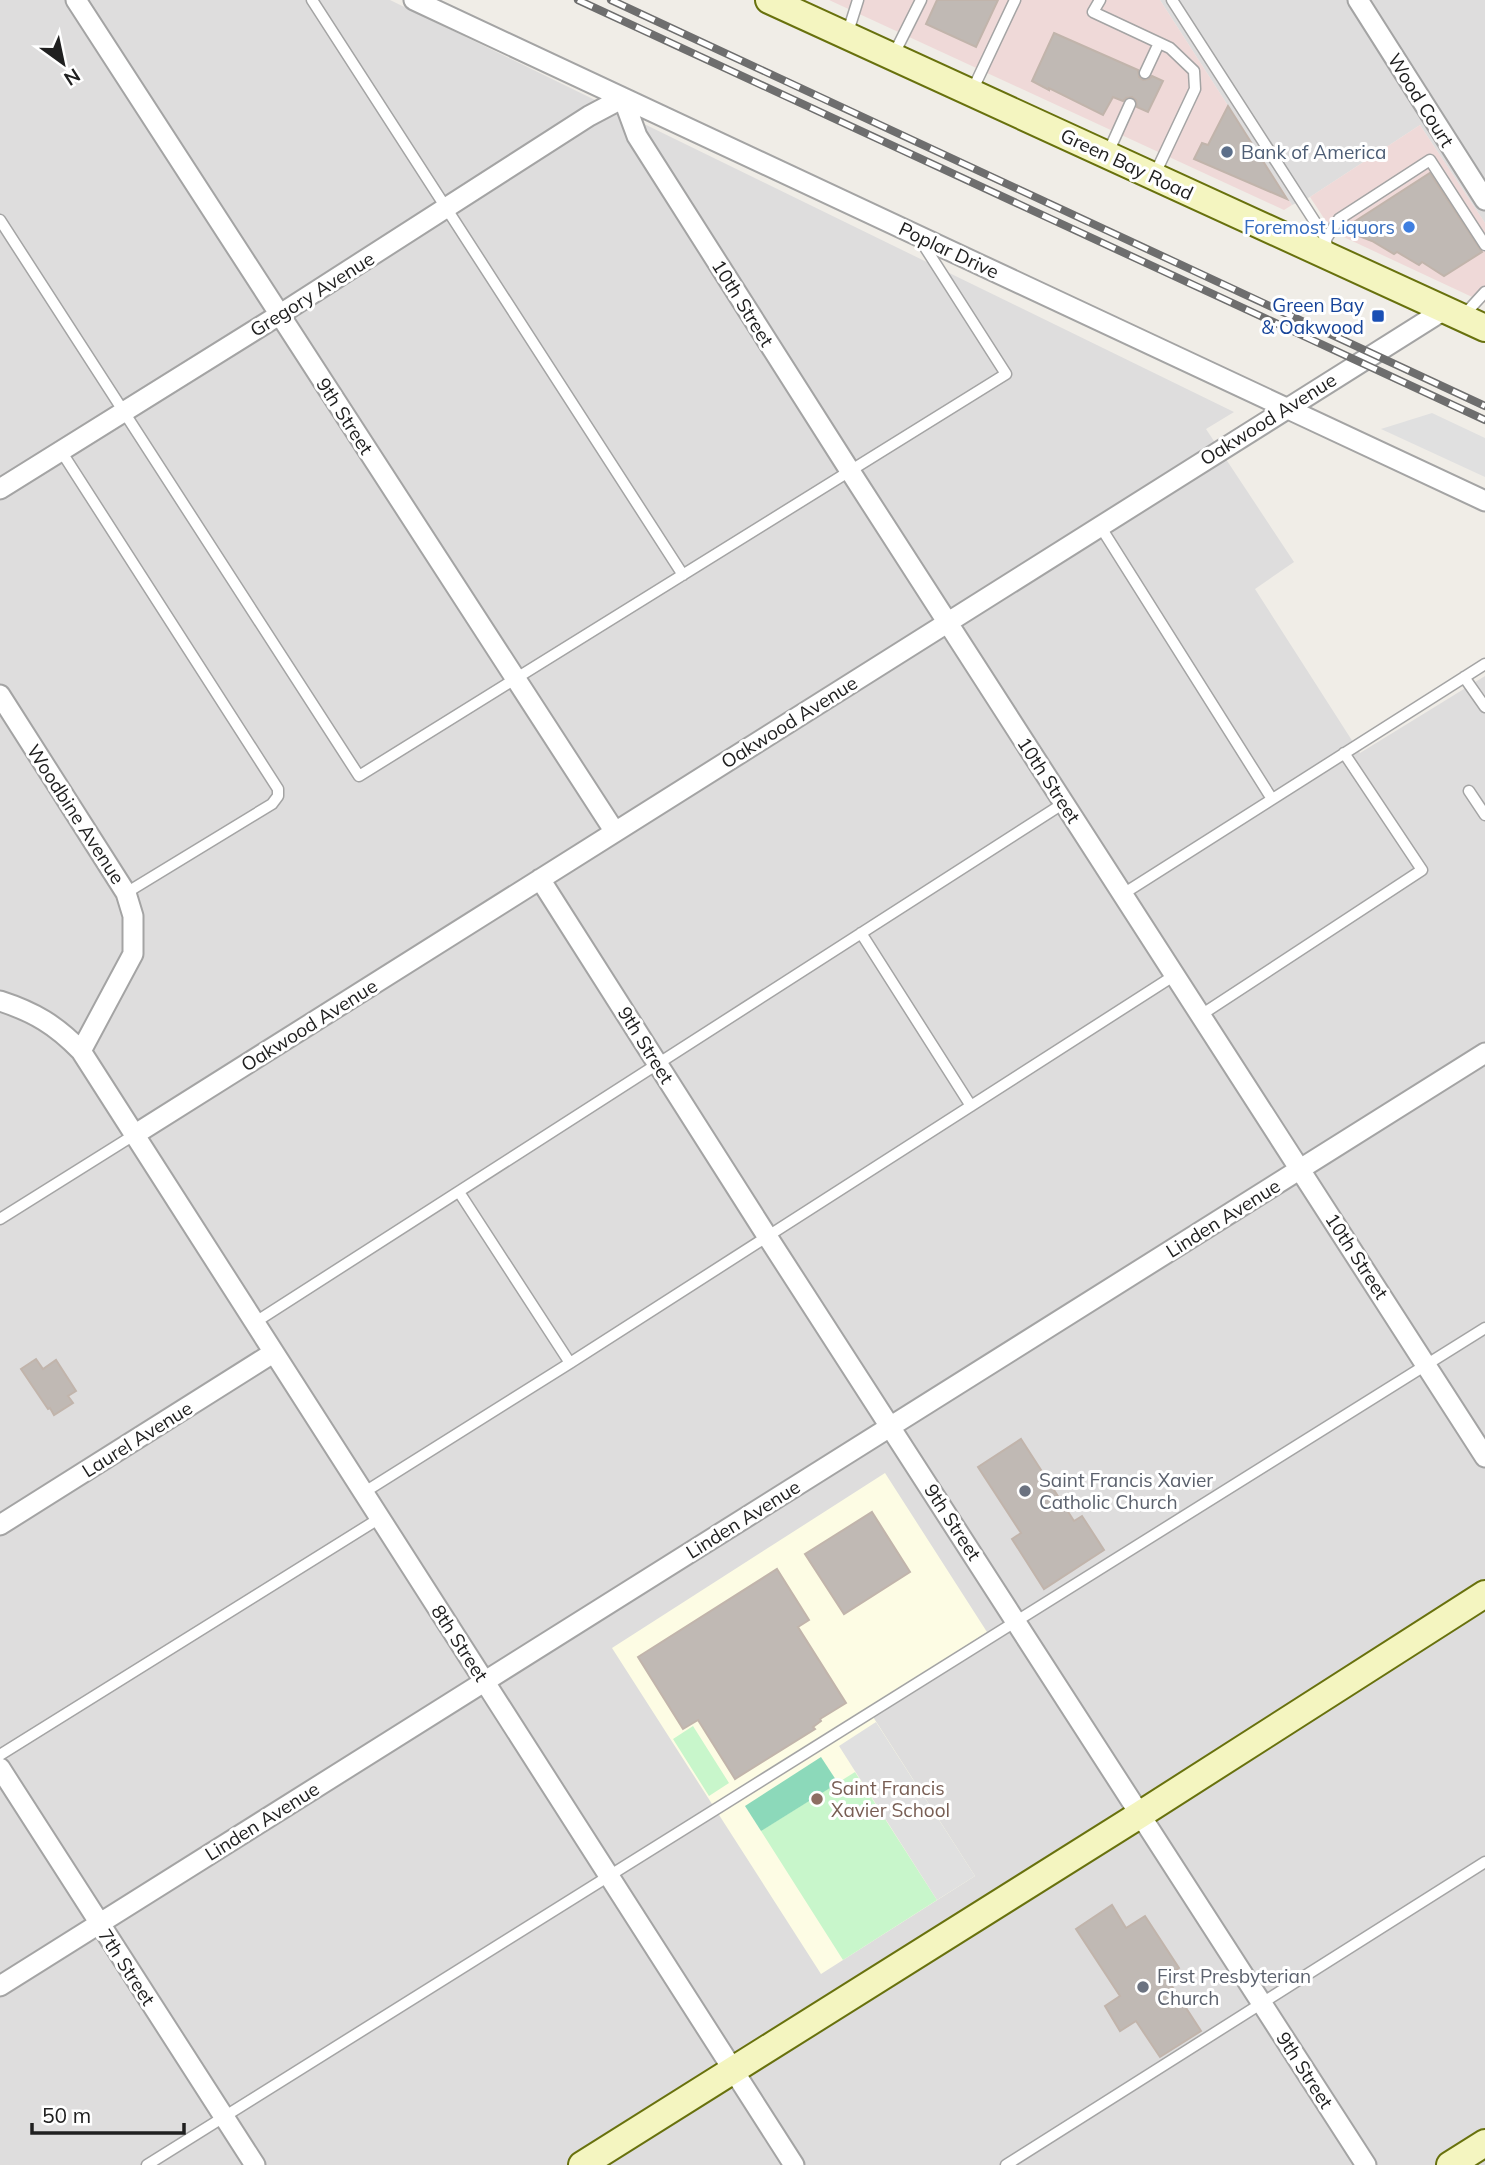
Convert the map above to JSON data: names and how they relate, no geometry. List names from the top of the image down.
{
  "streets": {
    "street": [
      "Wood Court",
      "Green Bay Road",
      "Poplar Drive",
      "Gregory Avenue",
      "10th Street",
      "9th Street",
      "Oakwood Avenue",
      "Woodbine Avenue",
      "Linden Avenue",
      "Laurel Avenue",
      "8th Street",
      "7th Street"
    ]
  },
  "crossings": [
    ["Green Bay Road", "Oakwood Avenue"],
    ["Poplar Drive", "Gregory Avenue"],
    ["Poplar Drive", "10th Street"],
    ["Poplar Drive", "Oakwood Avenue"],
    ["Gregory Avenue", "10th Street"],
    ["Gregory Avenue", "9th Street"],
    ["10th Street", "Oakwood Avenue"],
    ["10th Street", "Linden Avenue"],
    ["9th Street", "Oakwood Avenue"],
    ["9th Street", "Linden Avenue"],
    ["Oakwood Avenue", "8th Street"],
    ["Woodbine Avenue", "8th Street"],
    ["Linden Avenue", "8th Street"],
    ["Linden Avenue", "7th Street"],
    ["Laurel Avenue", "8th Street"]
  ],
  "places": {
    "other": [
      "Bank of America",
      "Foremost Liquors",
      "Saint Francis Xavier Catholic Church",
      "Saint Francis Xavier School",
      "First Presbyterian Church"
    ],
    "transit": ["Green Bay & Oakwood"]
  },
  "scale_bar": "50 m",
  "north": "bottom right"
}
